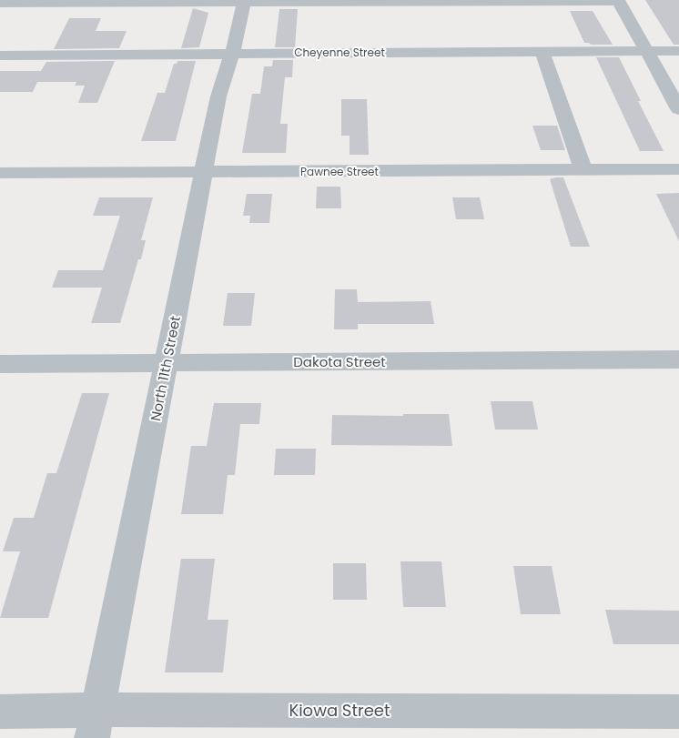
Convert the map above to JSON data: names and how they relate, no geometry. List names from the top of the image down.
{
  "streets": {
    "street": [
      "Cheyenne Street",
      "Pawnee Street",
      "Dakota Street",
      "North 11th Street",
      "Kiowa Street"
    ]
  },
  "crossings": [
    ["Cheyenne Street", "North 11th Street"],
    ["Pawnee Street", "North 11th Street"],
    ["Dakota Street", "North 11th Street"],
    ["North 11th Street", "Kiowa Street"]
  ]
}
